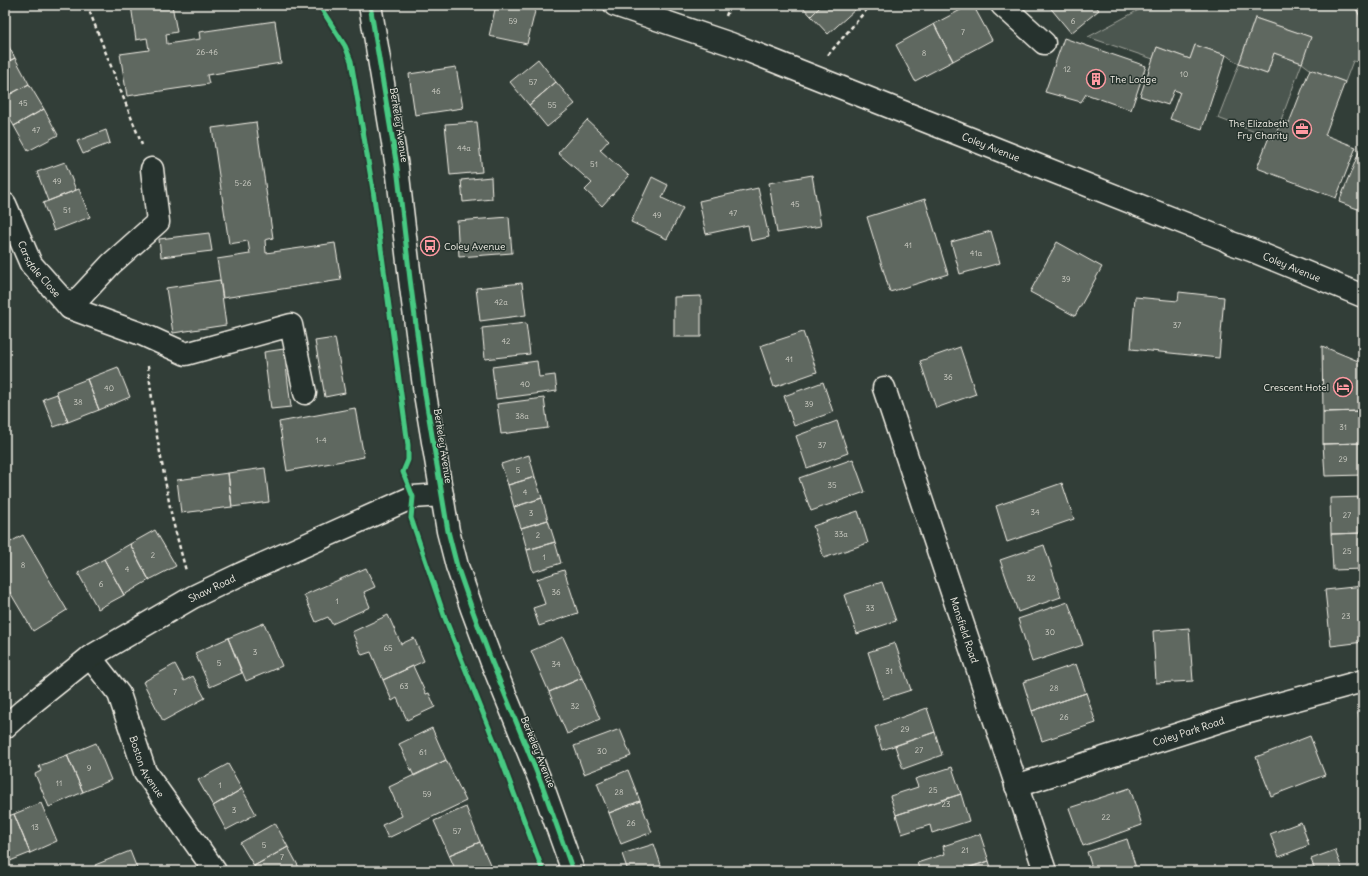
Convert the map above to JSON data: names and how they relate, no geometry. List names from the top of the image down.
{
  "streets": {
    "street": [
      "Berkeley Avenue",
      "Coley Avenue",
      "Carsdale Close",
      "Shaw Road",
      "Mansfield Road",
      "Coley Park Road",
      "Boston Avenue"
    ]
  },
  "crossings": [
    ["Berkeley Avenue", "Shaw Road"],
    ["Shaw Road", "Boston Avenue"],
    ["Mansfield Road", "Coley Park Road"]
  ],
  "places": {
    "building": ["The Lodge"],
    "office": ["The Elizabeth Fry Charity"],
    "bus stop": ["Coley Avenue"],
    "hotel": ["Crescent Hotel"]
  },
  "house_numbers": [
    "59",
    "6",
    "7",
    "26-46",
    "8",
    "12",
    "10",
    "57",
    "46",
    "45",
    "55",
    "47",
    "44a",
    "51",
    "49",
    "5-26",
    "45",
    "51",
    "47",
    "49",
    "41",
    "41a",
    "39",
    "42a",
    "37",
    "42",
    "41",
    "36",
    "40",
    "40",
    "38",
    "39",
    "38a",
    "31",
    "1-4",
    "37",
    "29",
    "5",
    "35",
    "4",
    "34",
    "3",
    "27",
    "33a",
    "2",
    "25",
    "2",
    "1",
    "8",
    "4",
    "32",
    "6",
    "36",
    "1",
    "33",
    "23",
    "30",
    "65",
    "3",
    "5",
    "34",
    "31",
    "63",
    "28",
    "7",
    "32",
    "26",
    "29",
    "27",
    "30",
    "61",
    "9",
    "11",
    "1",
    "25",
    "28",
    "59",
    "23",
    "3",
    "22",
    "26",
    "13",
    "57",
    "5",
    "21",
    "7"
  ]
}
